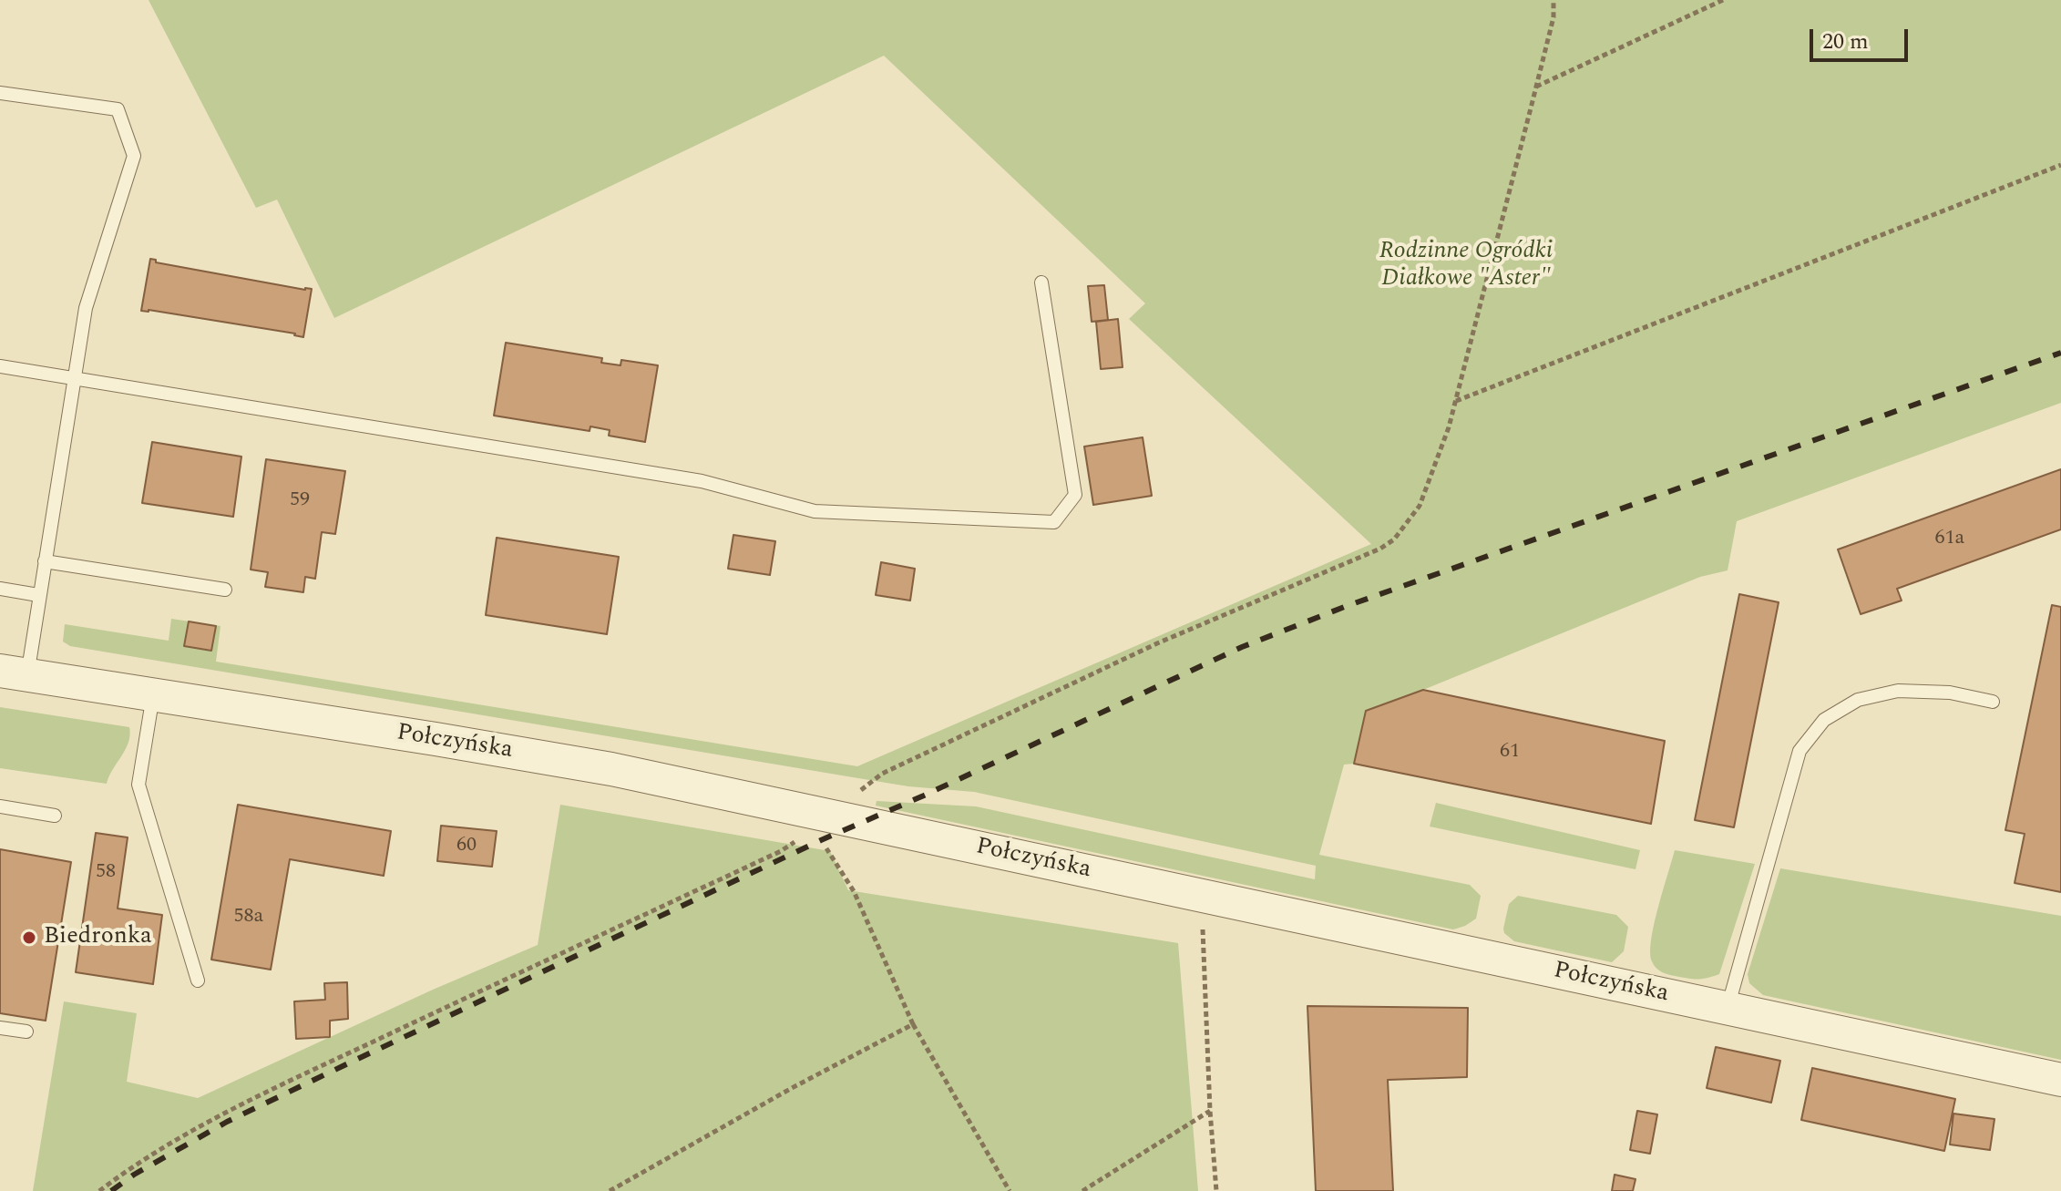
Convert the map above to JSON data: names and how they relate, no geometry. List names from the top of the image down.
{
  "streets": {
    "street": ["Połczyńska"]
  },
  "parks": ["Rodzinne Ogródki Diałkowe \"Aster\""],
  "places": ["Biedronka"],
  "house_numbers": [
    "59",
    "61a",
    "61",
    "60",
    "58",
    "58a"
  ],
  "scale_bar": "20 m"
}
